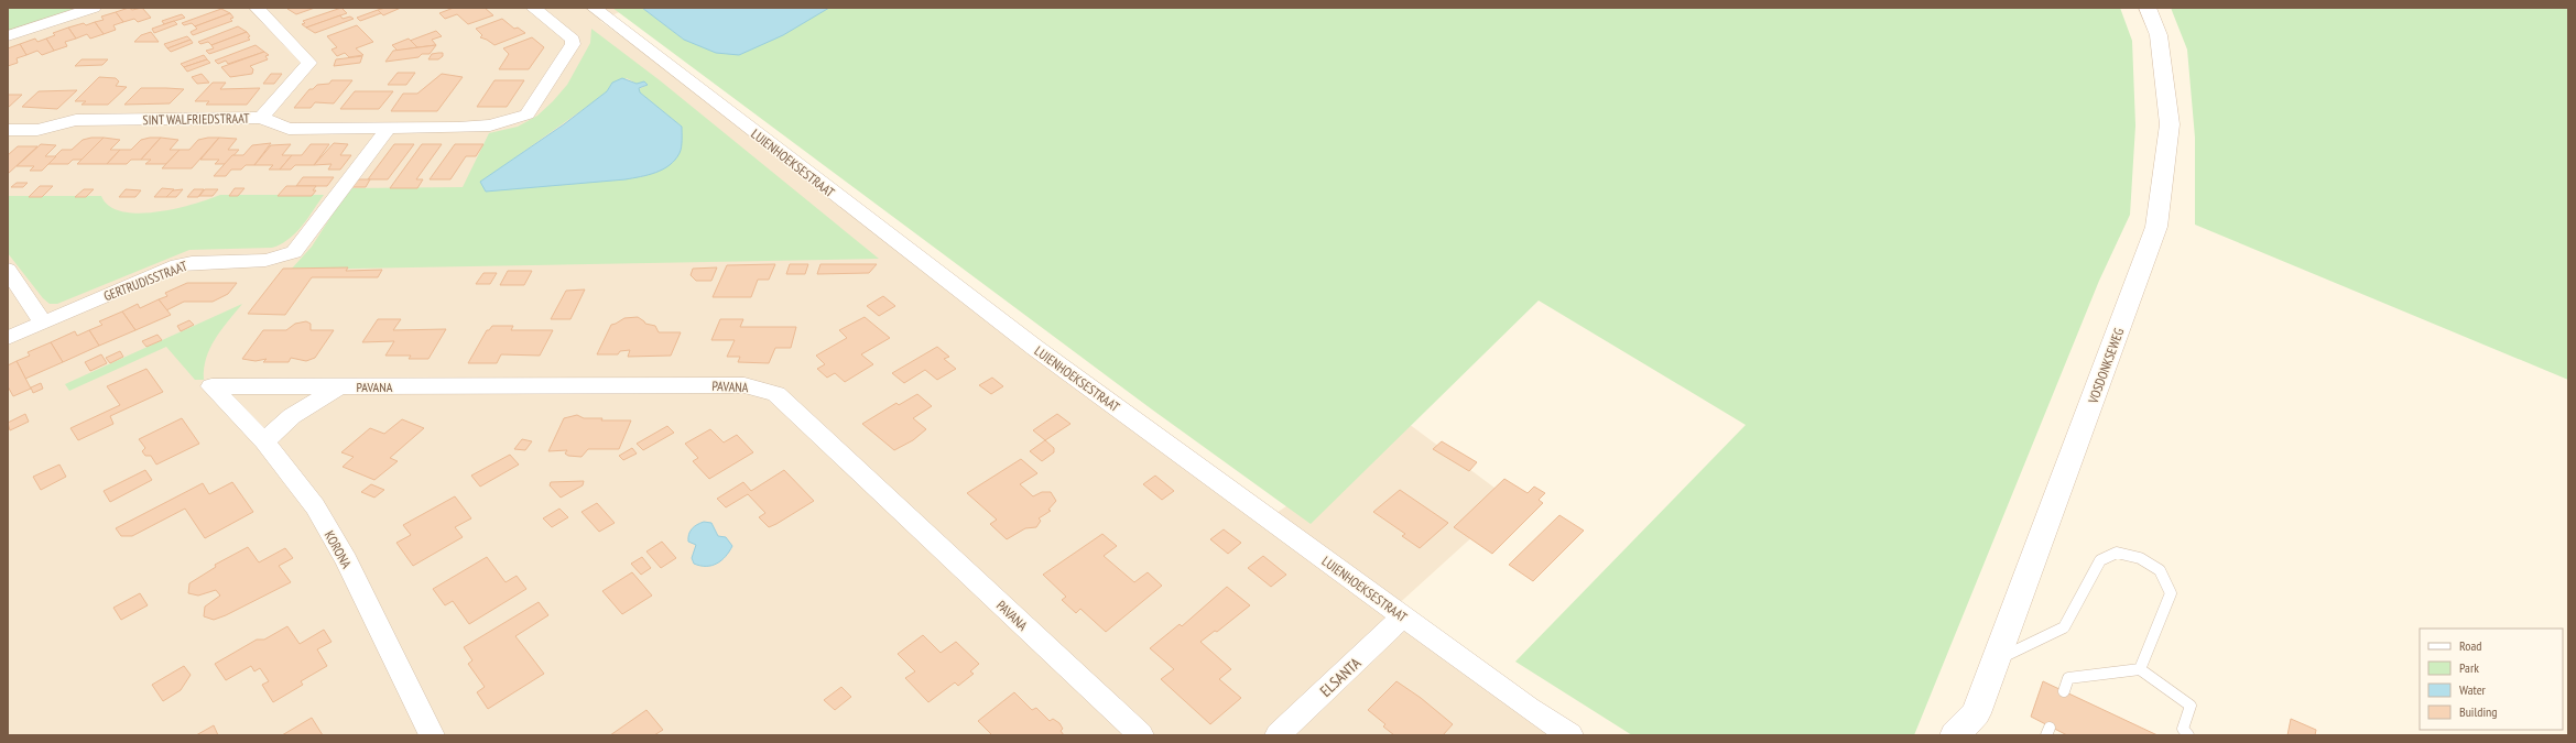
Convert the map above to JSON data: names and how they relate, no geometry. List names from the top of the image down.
{
  "streets": {
    "main road": ["VOSDONKSEWEG"],
    "street": [
      "SINT WALFRIEDSTRAAT",
      "LUIENHOEKSESTRAAT",
      "GERTRUDISSTRAAT",
      "PAVANA",
      "KORONA",
      "ELSANTA"
    ]
  },
  "crossings": [
    ["SINT WALFRIEDSTRAAT", "GERTRUDISSTRAAT"],
    ["LUIENHOEKSESTRAAT", "ELSANTA"],
    ["PAVANA", "KORONA"]
  ],
  "legend": [
    "Road",
    "Park",
    "Water",
    "Building"
  ]
}
